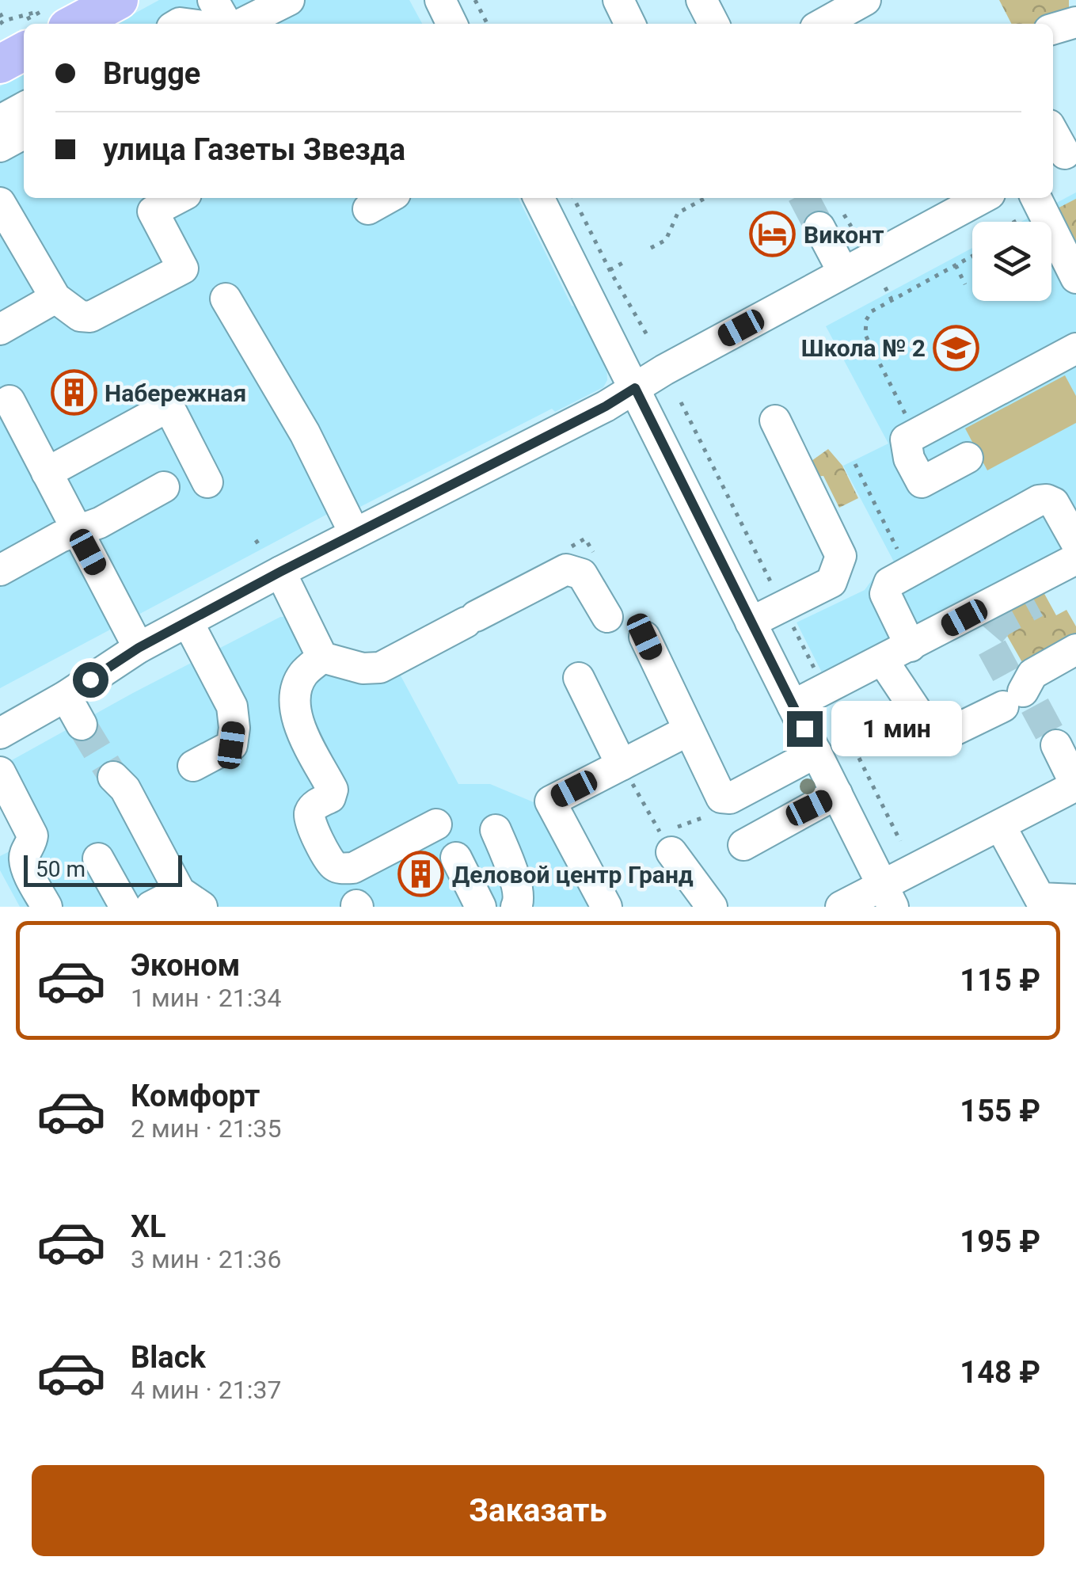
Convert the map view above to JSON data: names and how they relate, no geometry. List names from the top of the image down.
{
  "places": {
    "hotel": ["Виконт"],
    "school or university": ["Школа № 2"],
    "building": ["Набережная", "Деловой центр Гранд"]
  },
  "scale_bar": "50 m",
  "page": {
    "banner": ["Brugge", "улица Газеты Звезда"],
    "bubble": "1 мин",
    "scale": "50 m",
    "list": [
      {
        "name": "Эконом",
        "note": "1 мин · 21:34",
        "value": "115 ₽"
      },
      {
        "name": "Комфорт",
        "note": "2 мин · 21:35",
        "value": "155 ₽"
      },
      {
        "name": "XL",
        "note": "3 мин · 21:36",
        "value": "195 ₽"
      },
      {
        "name": "Black",
        "note": "4 мин · 21:37",
        "value": "148 ₽"
      }
    ],
    "buttons": "Заказать"
  }
}
